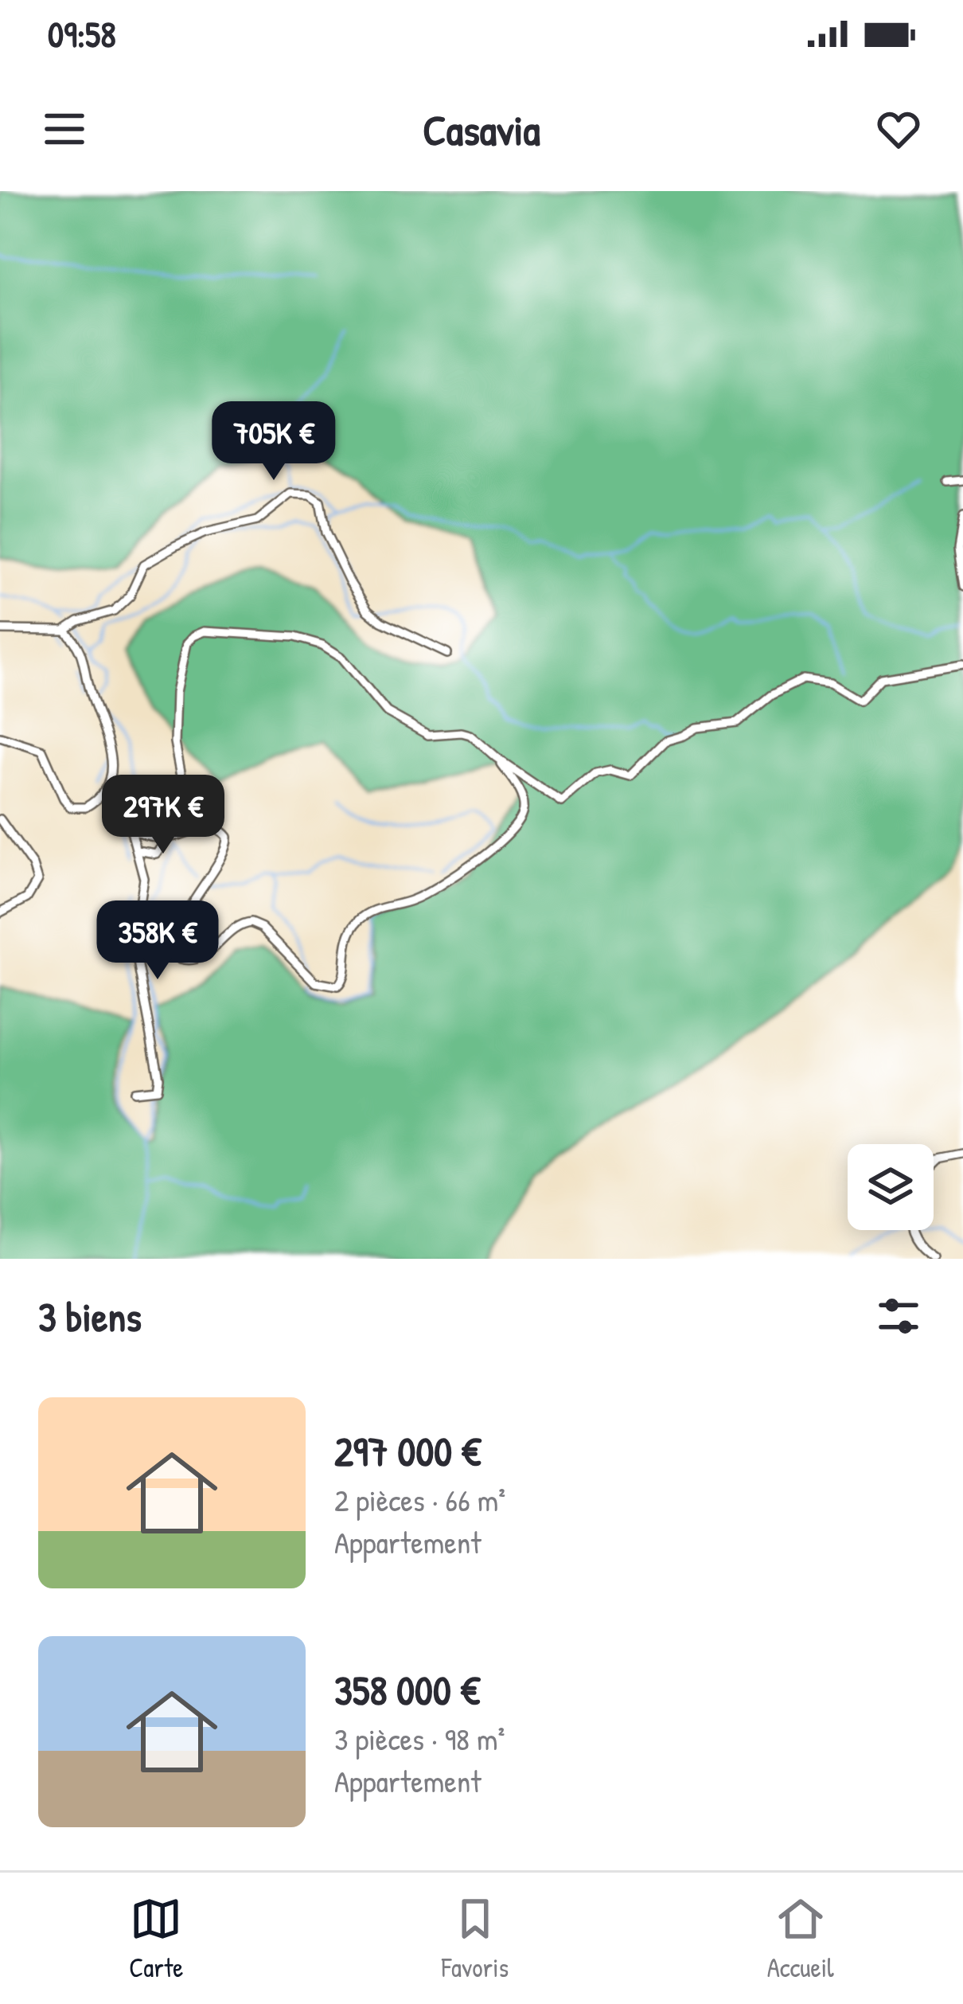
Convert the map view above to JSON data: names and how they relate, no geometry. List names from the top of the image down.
{
  "page": {
    "status": "09:58",
    "header": "Casavia",
    "price": ["705K €", "297K €", "358K €"],
    "heading": "3 biens",
    "list": [
      {
        "name": "297 000 €",
        "note": "2 pièces · 66 m² · Appartement"
      },
      {
        "name": "358 000 €",
        "note": "3 pièces · 98 m² · Appartement"
      }
    ],
    "tabs": ["Carte", "Favoris", "Accueil"]
  }
}
